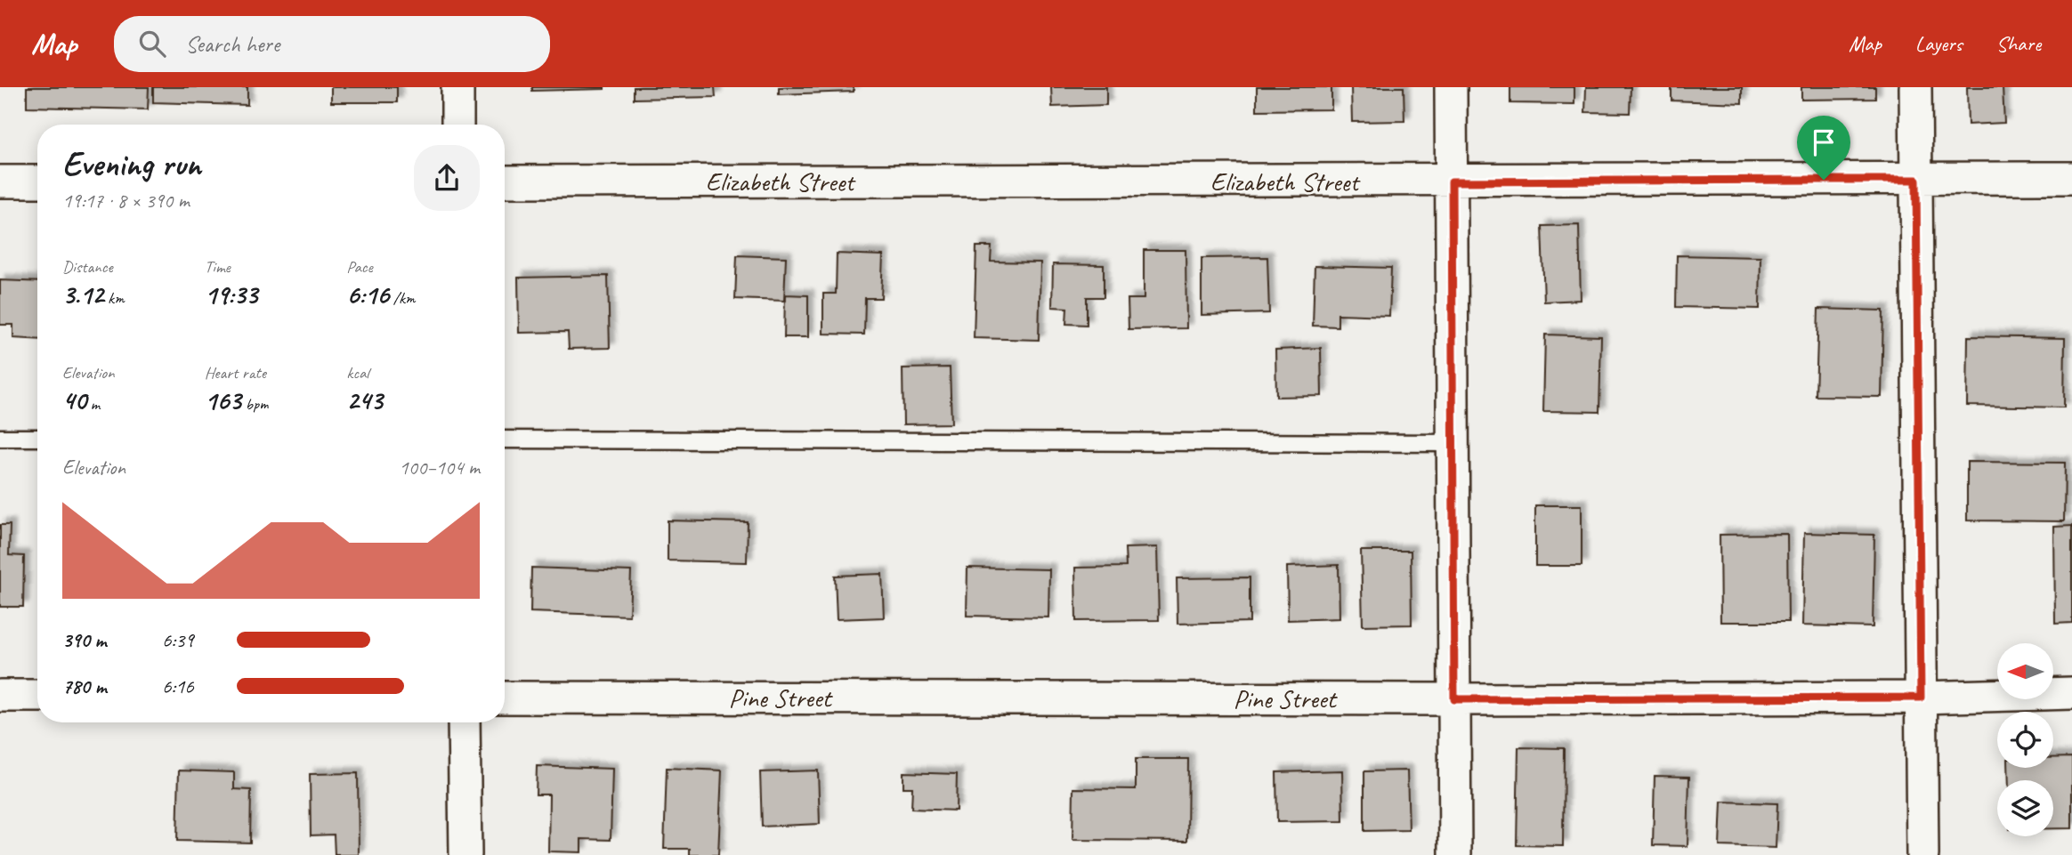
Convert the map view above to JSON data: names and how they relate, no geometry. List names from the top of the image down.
{
  "streets": {
    "street": ["Elizabeth Street", "Pine Street"]
  },
  "north": "left",
  "page": {
    "header": "Map",
    "search": "Search here",
    "nav": ["Map", "Layers", "Share"],
    "heading": ["Evening run", "19:17 · 8 × 390 m"],
    "stats": [
      ["Distance", "3.12 km"],
      ["Time", "19:33"],
      ["Pace", "6:16 /km"],
      ["Elevation", "40 m"],
      ["Heart rate", "163 bpm"],
      ["kcal", "243"]
    ],
    "chart": ["Elevation", "100–104 m"],
    "list": [
      {
        "name": "390 m",
        "note": "6:39"
      },
      {
        "name": "780 m",
        "note": "6:16"
      }
    ]
  }
}
